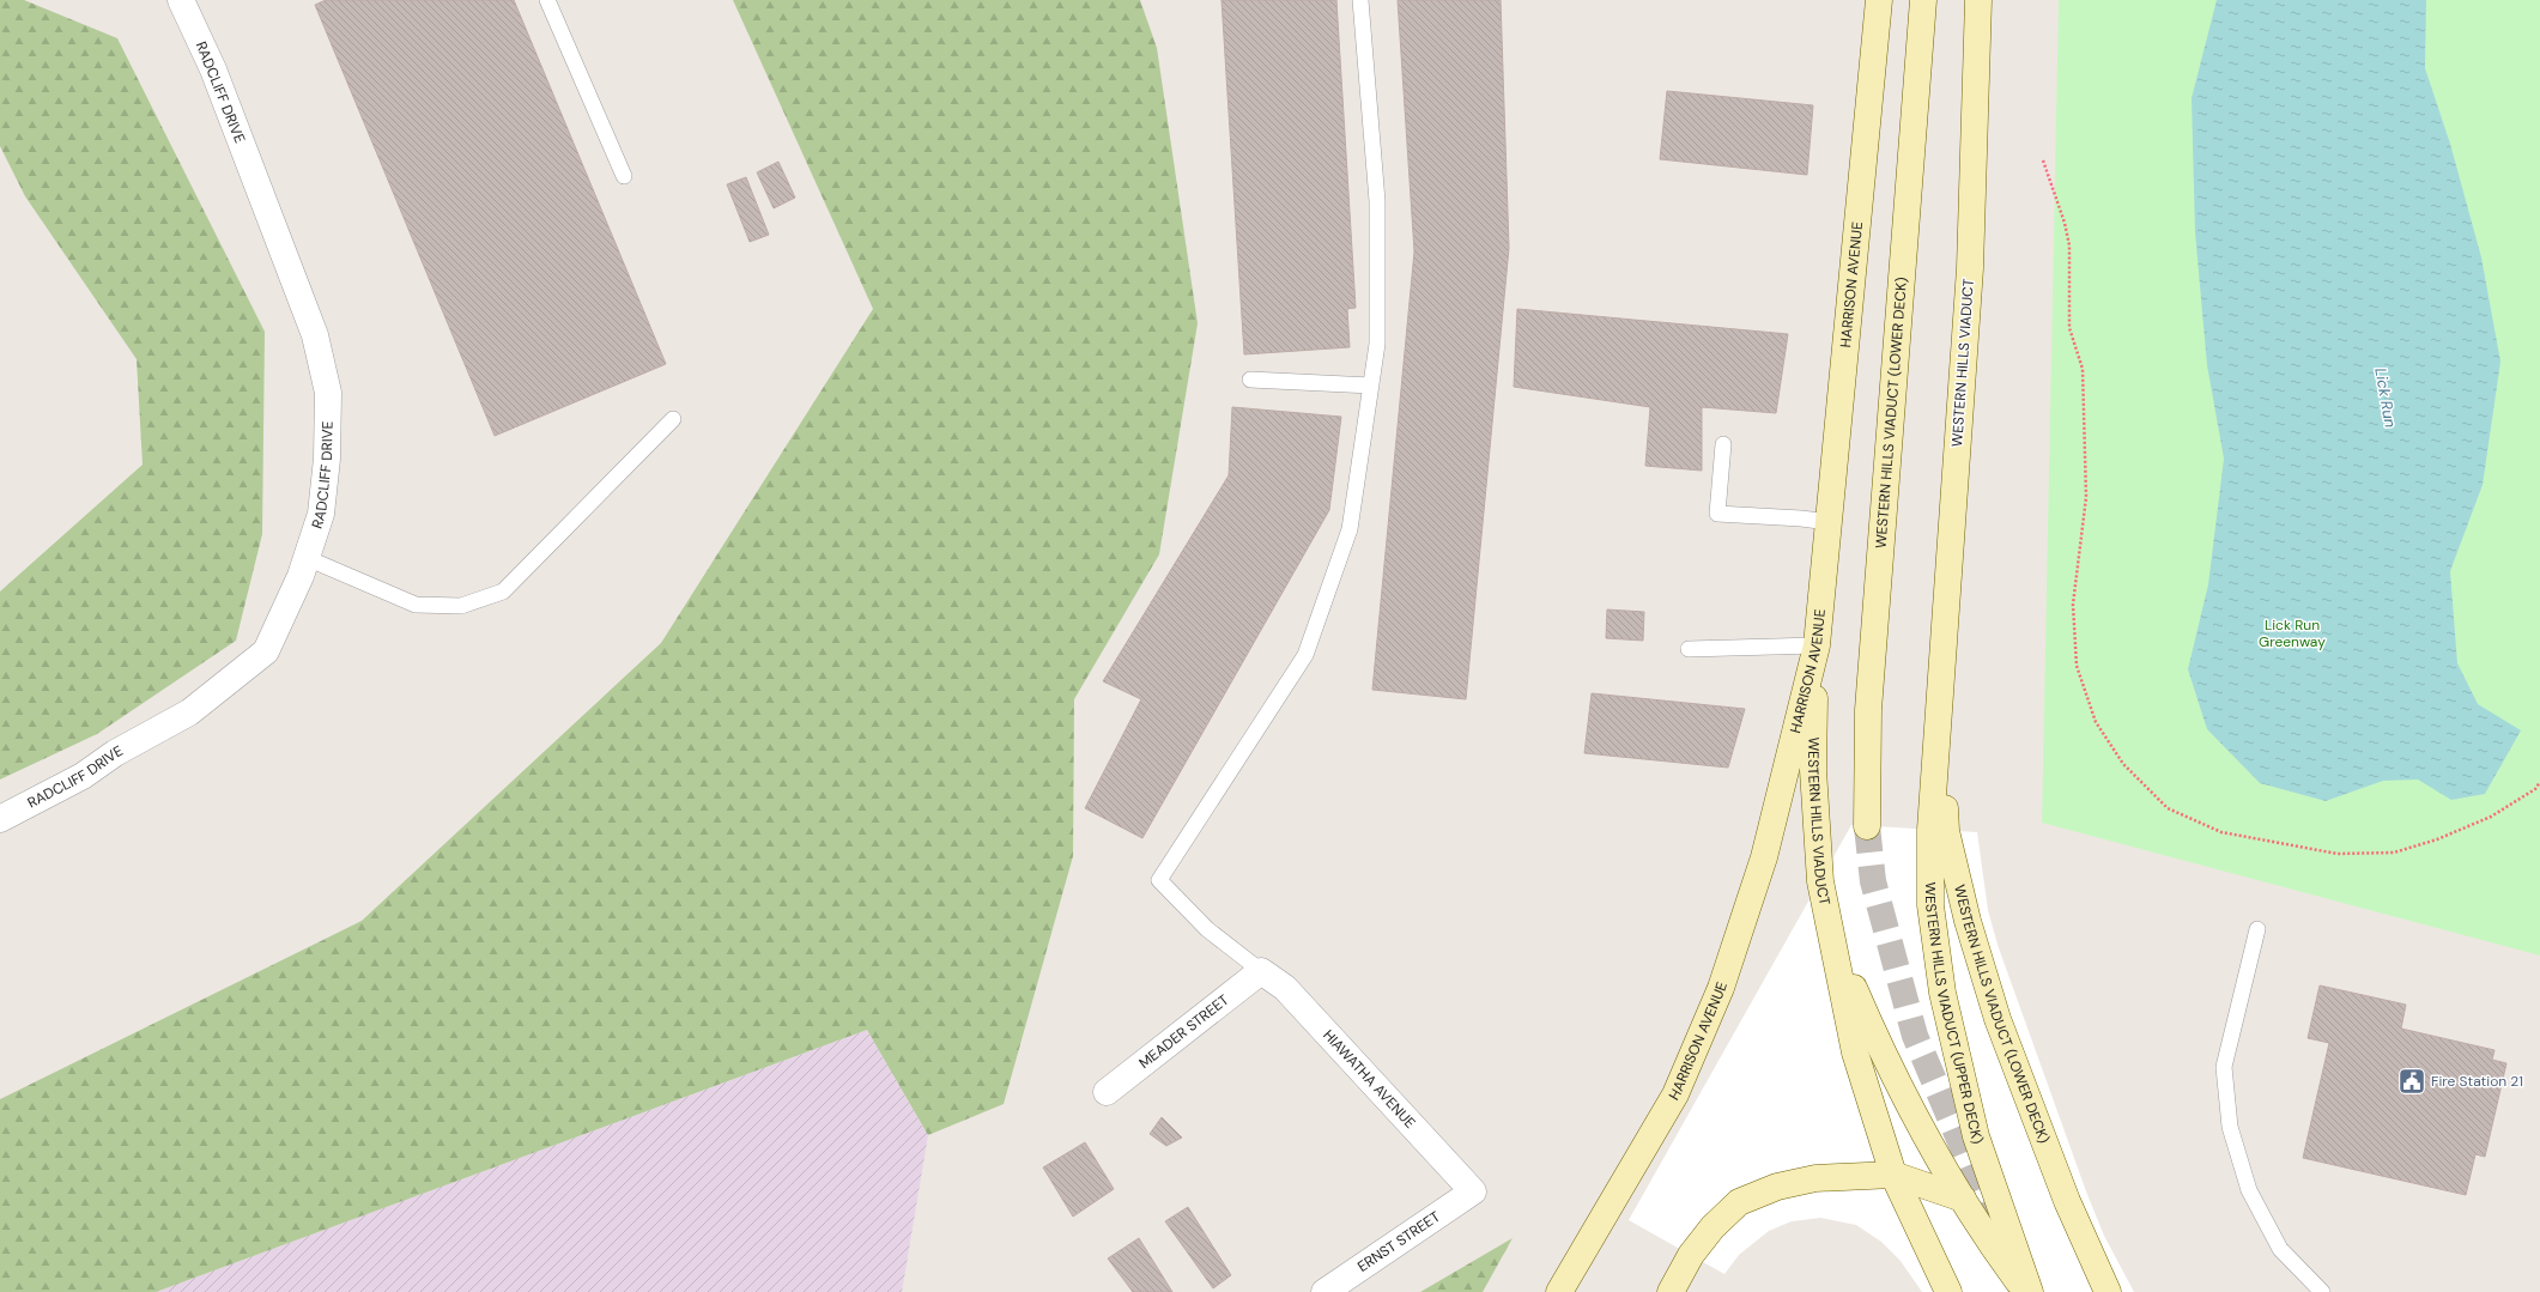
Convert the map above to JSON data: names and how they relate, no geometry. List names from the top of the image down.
{
  "streets": {
    "main road": [
      "HARRISON AVENUE",
      "WESTERN HILLS VIADUCT",
      "WESTERN HILLS VIADUCT (LOWER DECK)",
      "WESTERN HILLS VIADUCT (UPPER DECK)"
    ],
    "street": [
      "RADCLIFF DRIVE",
      "MEADER STREET",
      "HIAWATHA AVENUE",
      "ERNST STREET"
    ]
  },
  "crossings": [
    ["HARRISON AVENUE", "WESTERN HILLS VIADUCT"],
    ["WESTERN HILLS VIADUCT", "WESTERN HILLS VIADUCT (UPPER DECK)"],
    ["WESTERN HILLS VIADUCT (LOWER DECK)", "WESTERN HILLS VIADUCT (UPPER DECK)"],
    ["MEADER STREET", "HIAWATHA AVENUE"],
    ["HIAWATHA AVENUE", "ERNST STREET"]
  ],
  "water": ["Lick Run"],
  "parks": ["Lick Run Greenway"],
  "places": {
    "public building": ["Fire Station 21"]
  }
}
